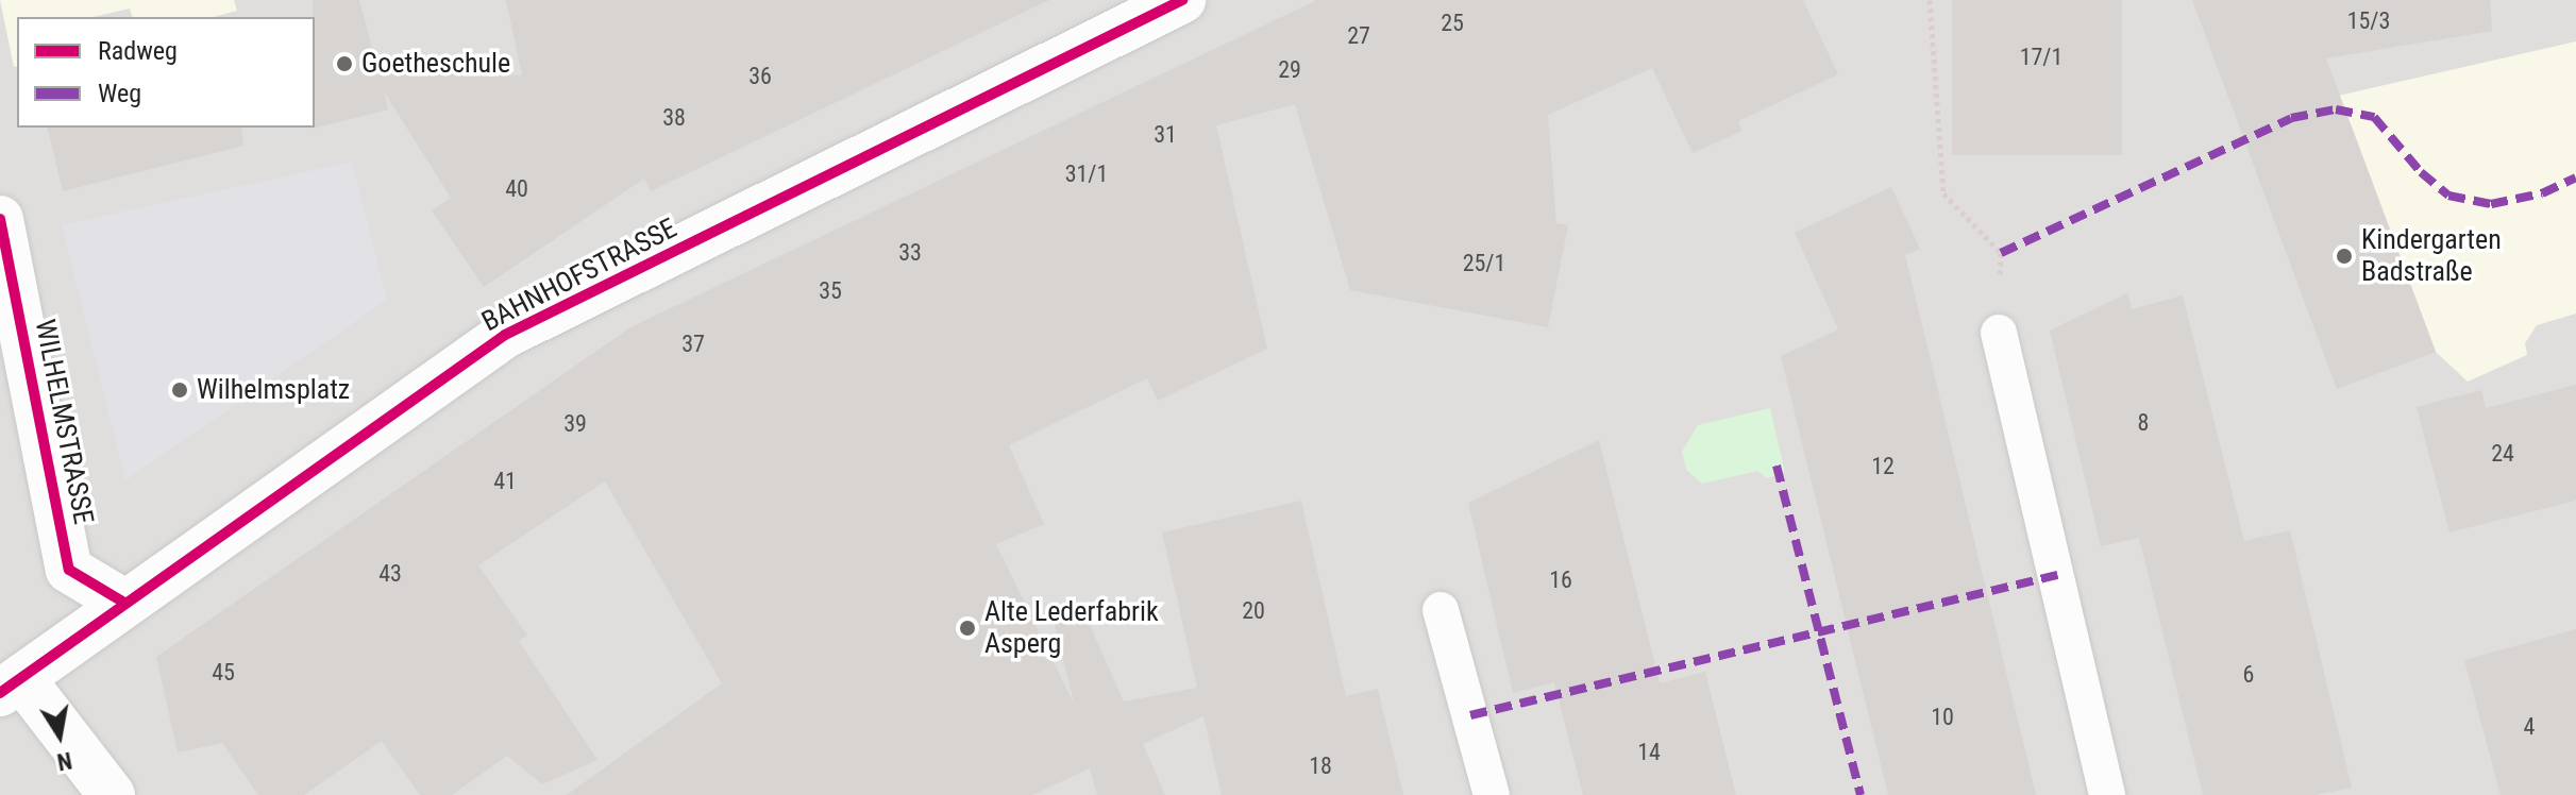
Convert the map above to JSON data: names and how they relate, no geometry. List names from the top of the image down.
{
  "streets": {
    "street": ["BAHNHOFSTRASSE", "WILHELMSTRASSE"]
  },
  "crossings": [
    ["BAHNHOFSTRASSE", "WILHELMSTRASSE"]
  ],
  "places": [
    "Goetheschule",
    "Kindergarten Badstraße",
    "Wilhelmsplatz",
    "Alte Lederfabrik Asperg"
  ],
  "house_numbers": [
    "15/3",
    "25",
    "27",
    "17/1",
    "29",
    "36",
    "38",
    "31",
    "31/1",
    "40",
    "33",
    "25/1",
    "35",
    "37",
    "8",
    "39",
    "24",
    "12",
    "41",
    "43",
    "16",
    "20",
    "45",
    "6",
    "10",
    "4",
    "14",
    "18"
  ],
  "legend": ["Radweg", "Weg"],
  "north": "bottom"
}
